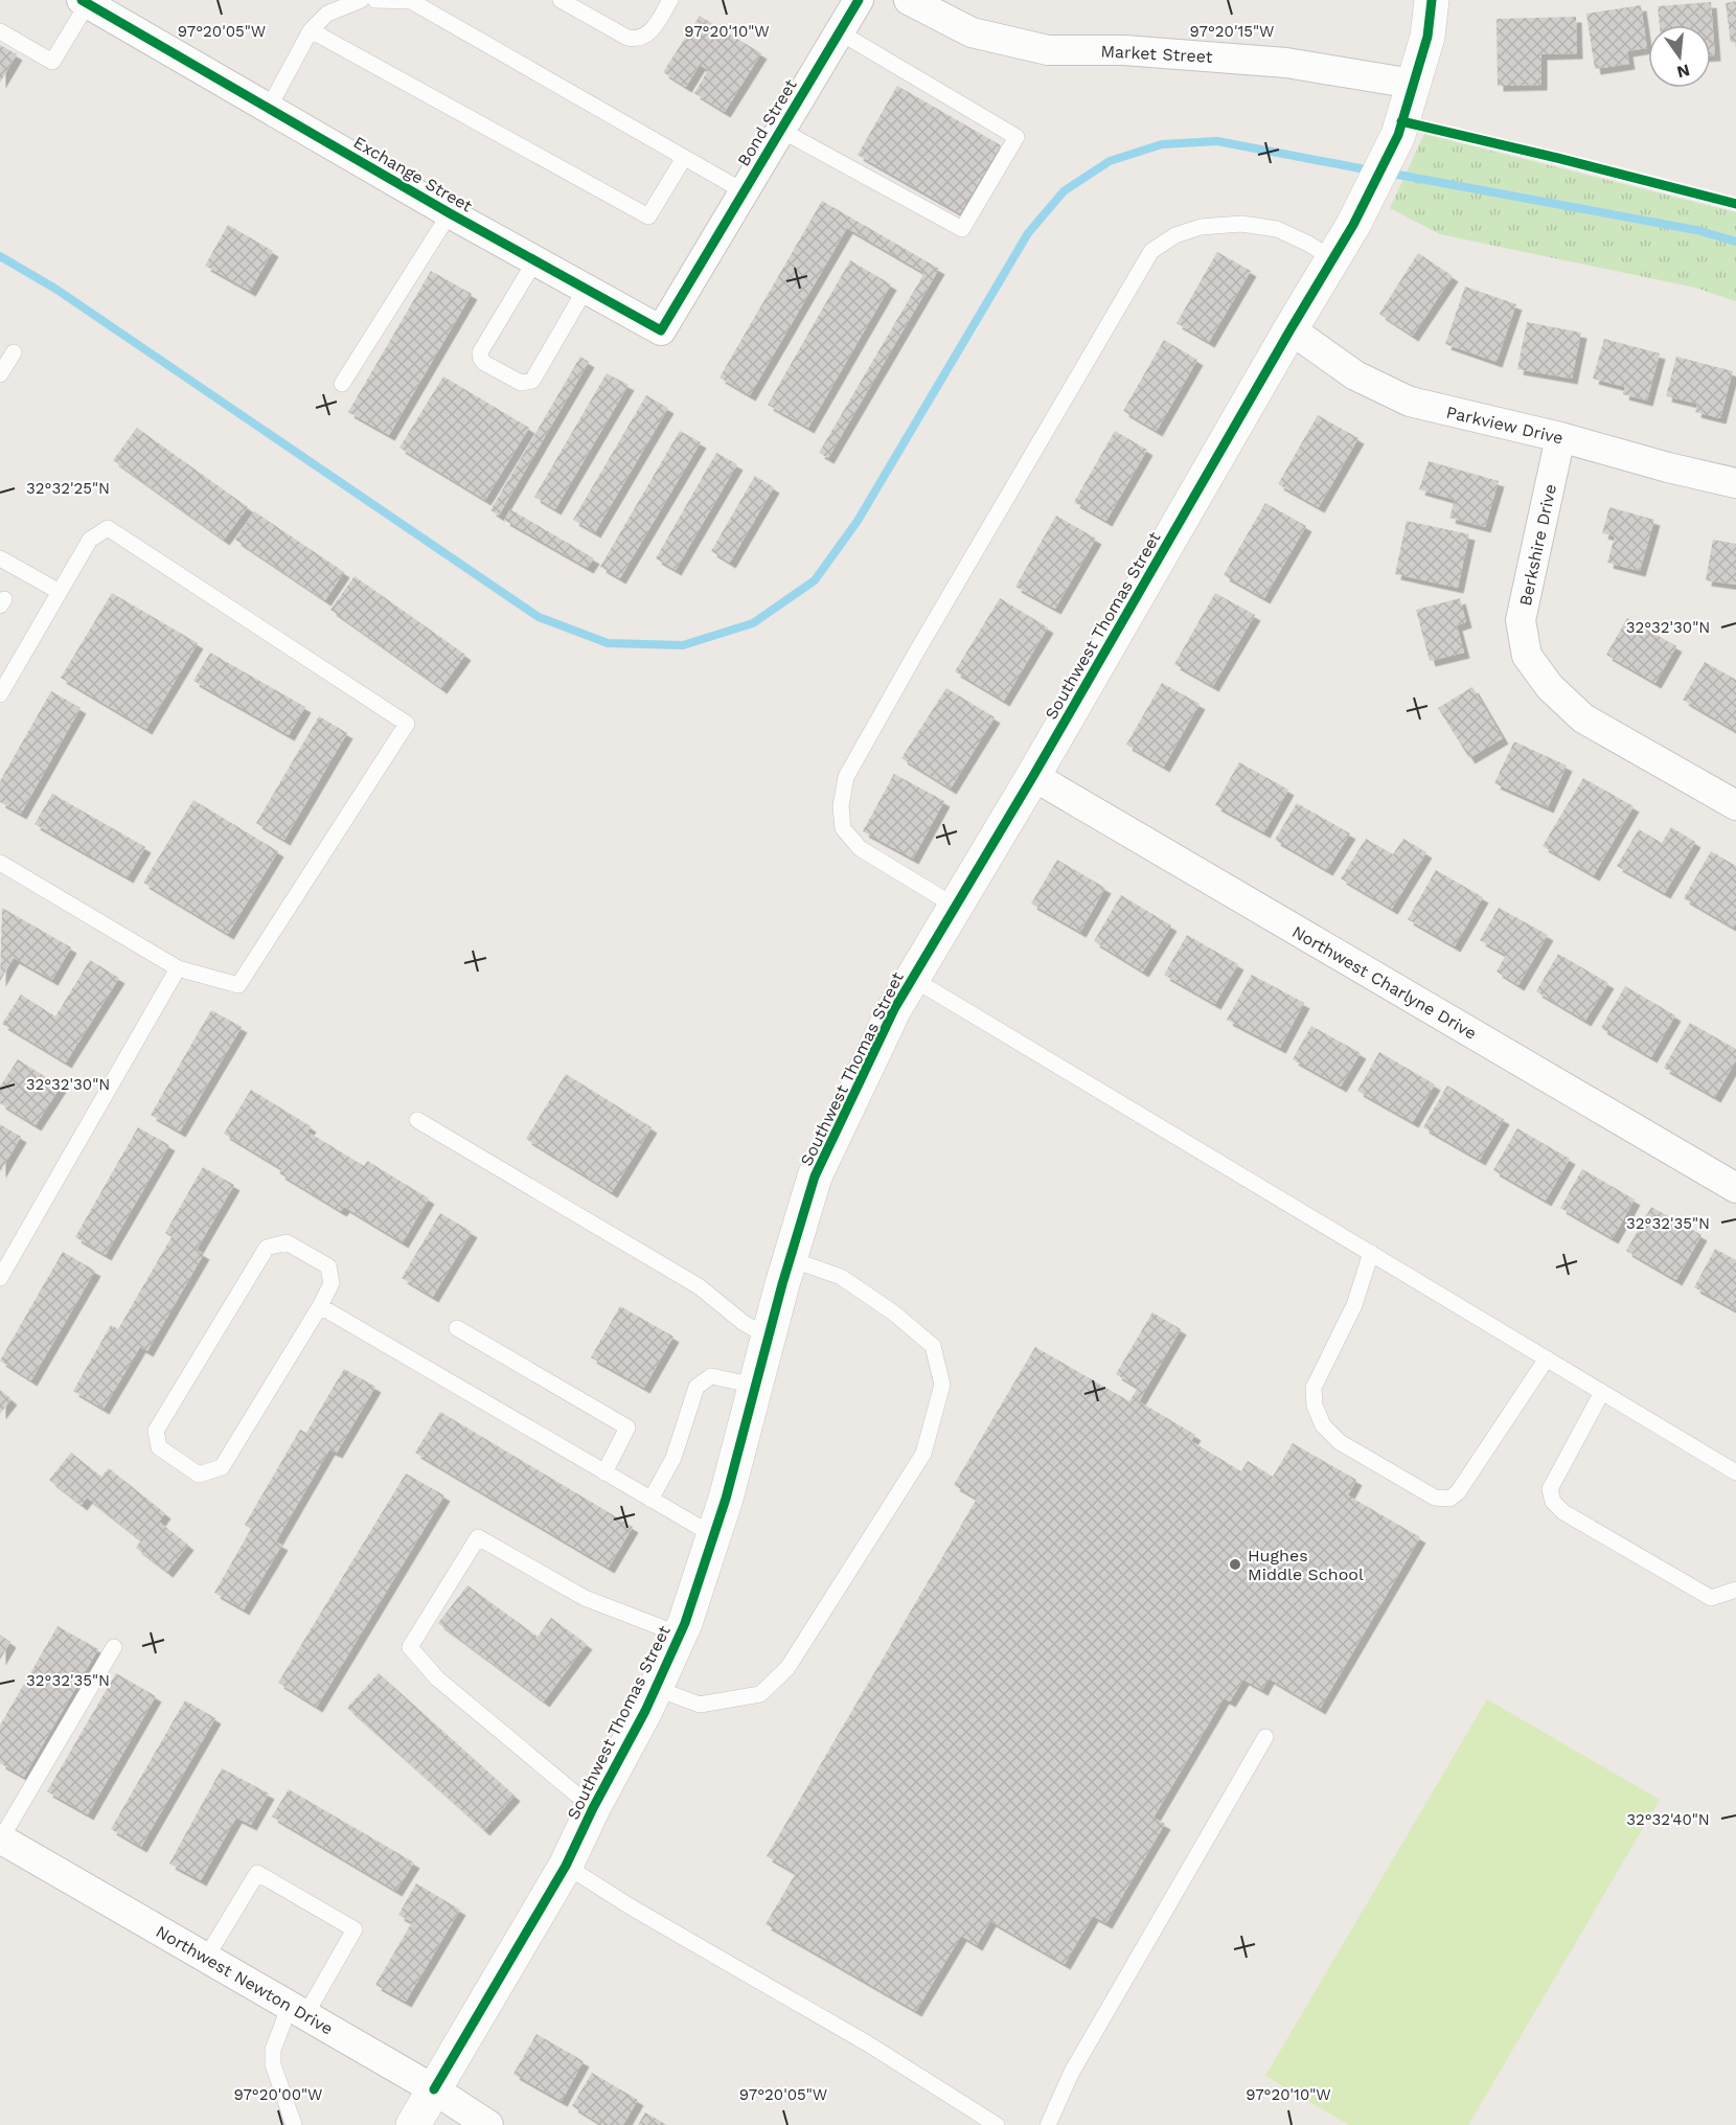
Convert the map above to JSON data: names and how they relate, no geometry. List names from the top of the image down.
{
  "streets": {
    "street": [
      "Market Street",
      "Bond Street",
      "Exchange Street",
      "Parkview Drive",
      "Berkshire Drive",
      "Southwest Thomas Street",
      "Northwest Charlyne Drive",
      "Northwest Newton Drive"
    ]
  },
  "crossings": [
    ["Market Street", "Southwest Thomas Street"],
    ["Bond Street", "Exchange Street"],
    ["Parkview Drive", "Berkshire Drive"],
    ["Parkview Drive", "Southwest Thomas Street"],
    ["Southwest Thomas Street", "Northwest Charlyne Drive"],
    ["Southwest Thomas Street", "Northwest Newton Drive"]
  ],
  "places": ["Hughes Middle School"],
  "north": "bottom",
  "coordinates": [
    "97°20'05\"W",
    "97°20'10\"W",
    "97°20'15\"W",
    "32°32'25\"N",
    "32°32'30\"N",
    "32°32'35\"N",
    "32°32'40\"N",
    "97°20'00\"W"
  ]
}
